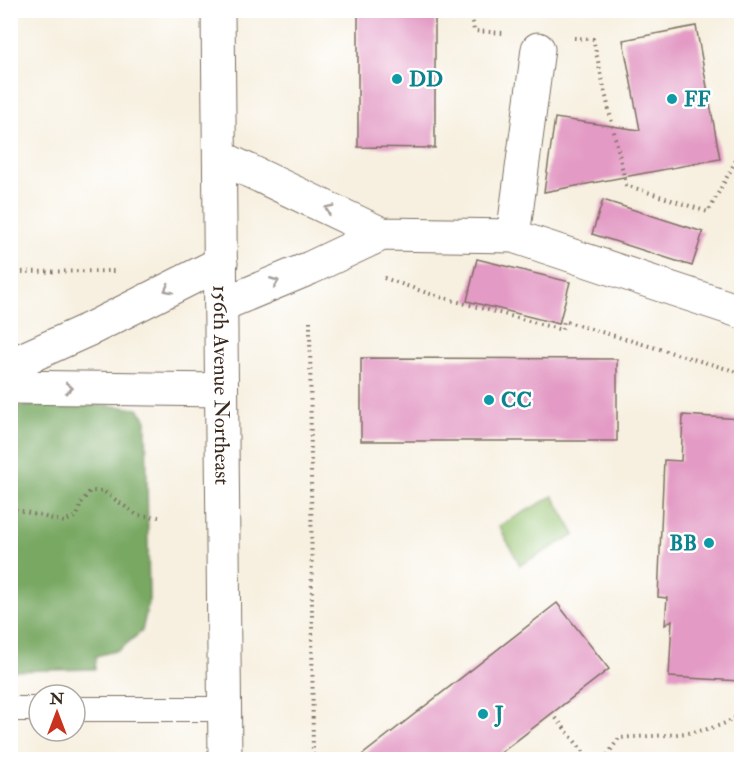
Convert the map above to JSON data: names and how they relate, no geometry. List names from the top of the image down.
{
  "streets": {
    "street": ["156th Avenue Northeast"]
  },
  "places": [
    "DD",
    "FF",
    "CC",
    "BB",
    "J"
  ],
  "north": "top"
}
